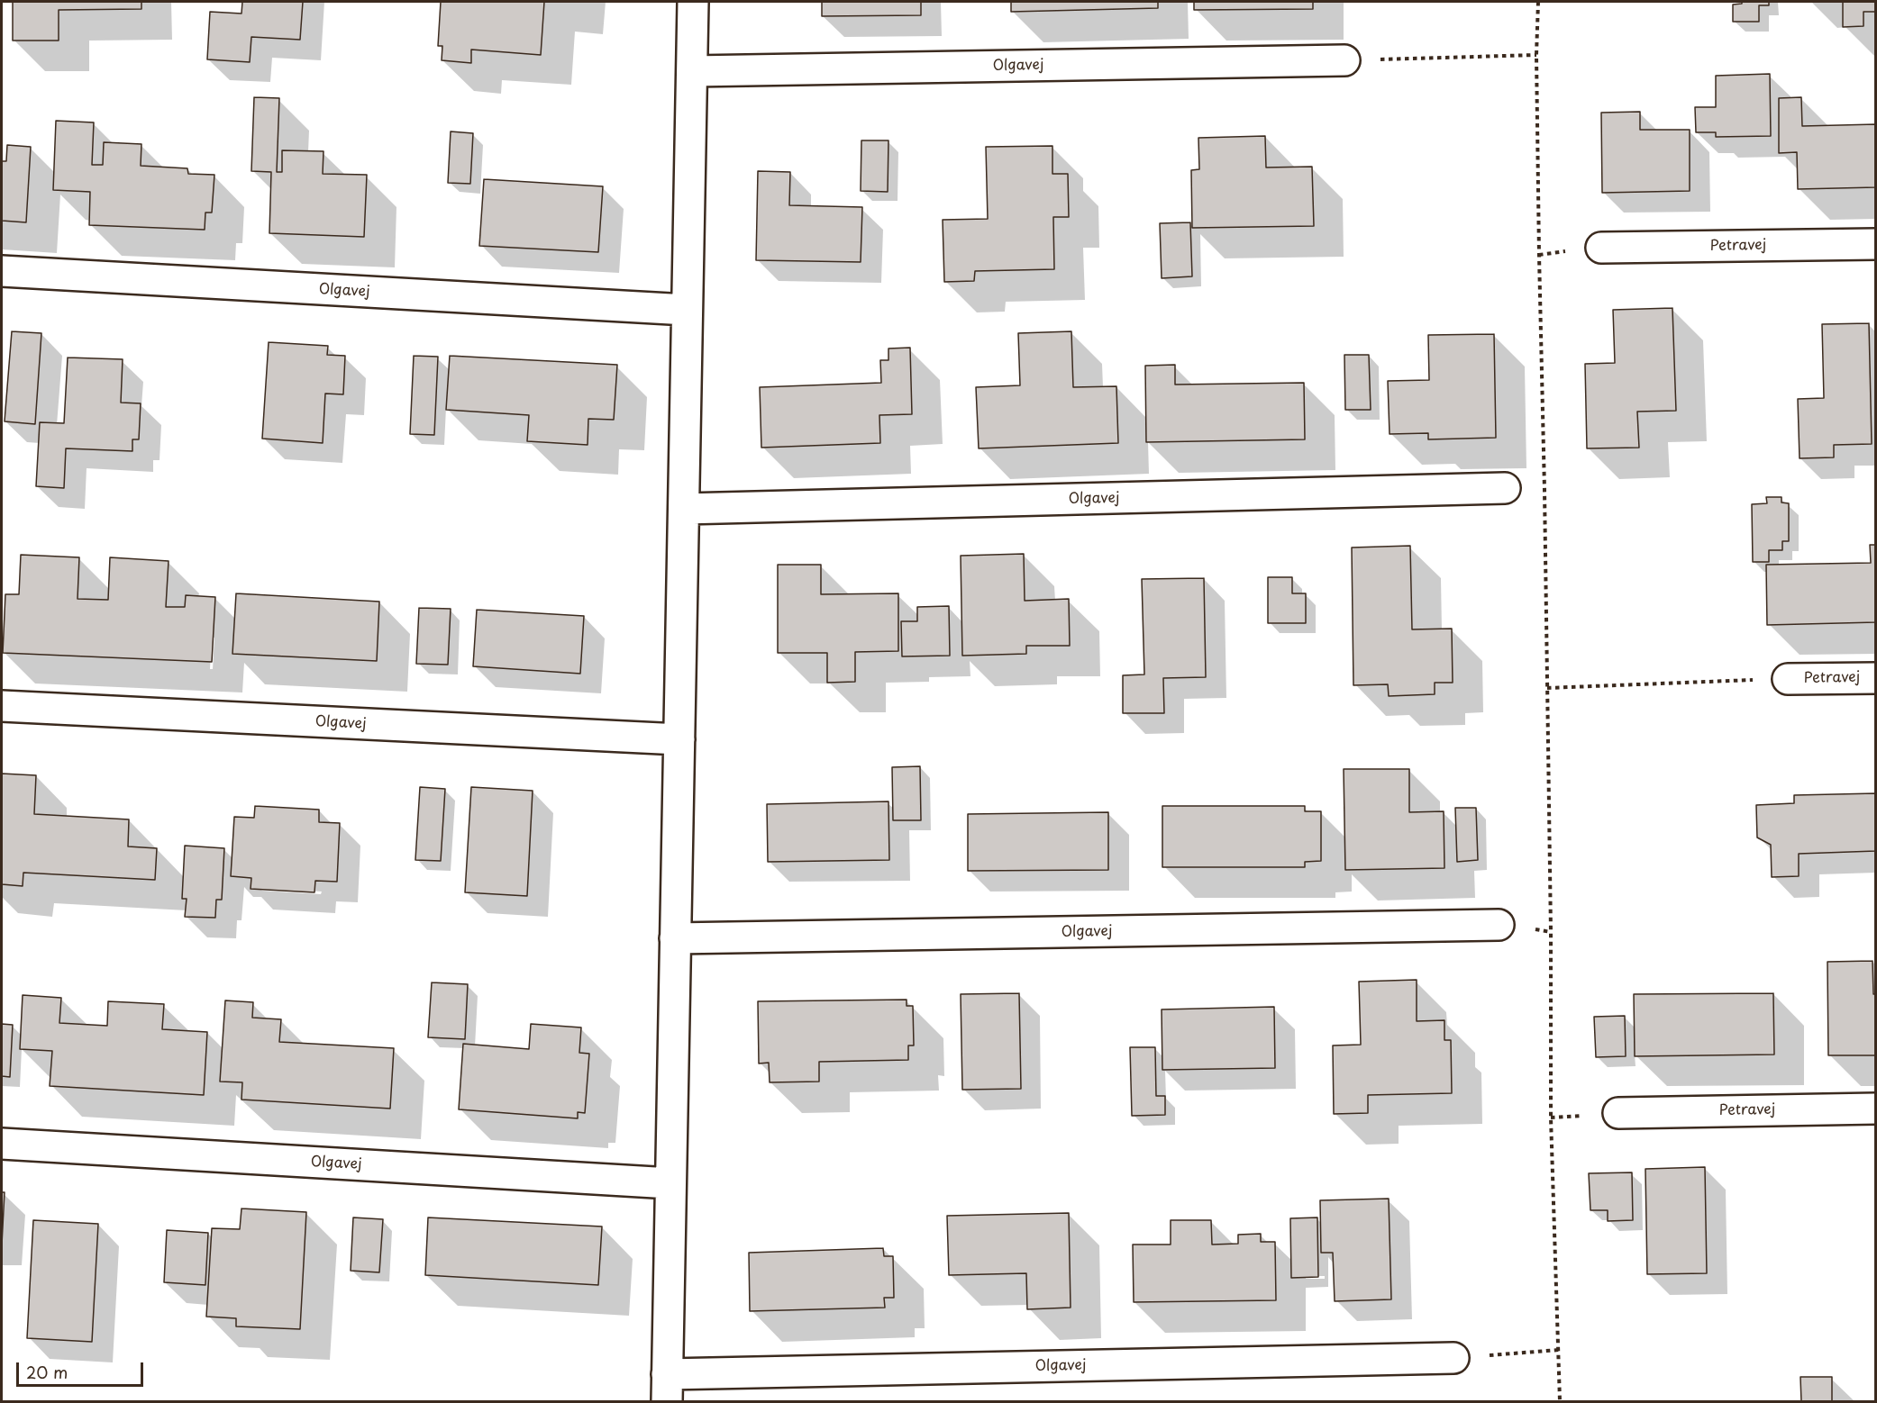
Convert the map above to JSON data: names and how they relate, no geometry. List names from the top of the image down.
{
  "streets": {
    "street": ["Olgavej", "Petravej"]
  },
  "scale_bar": "20 m"
}
